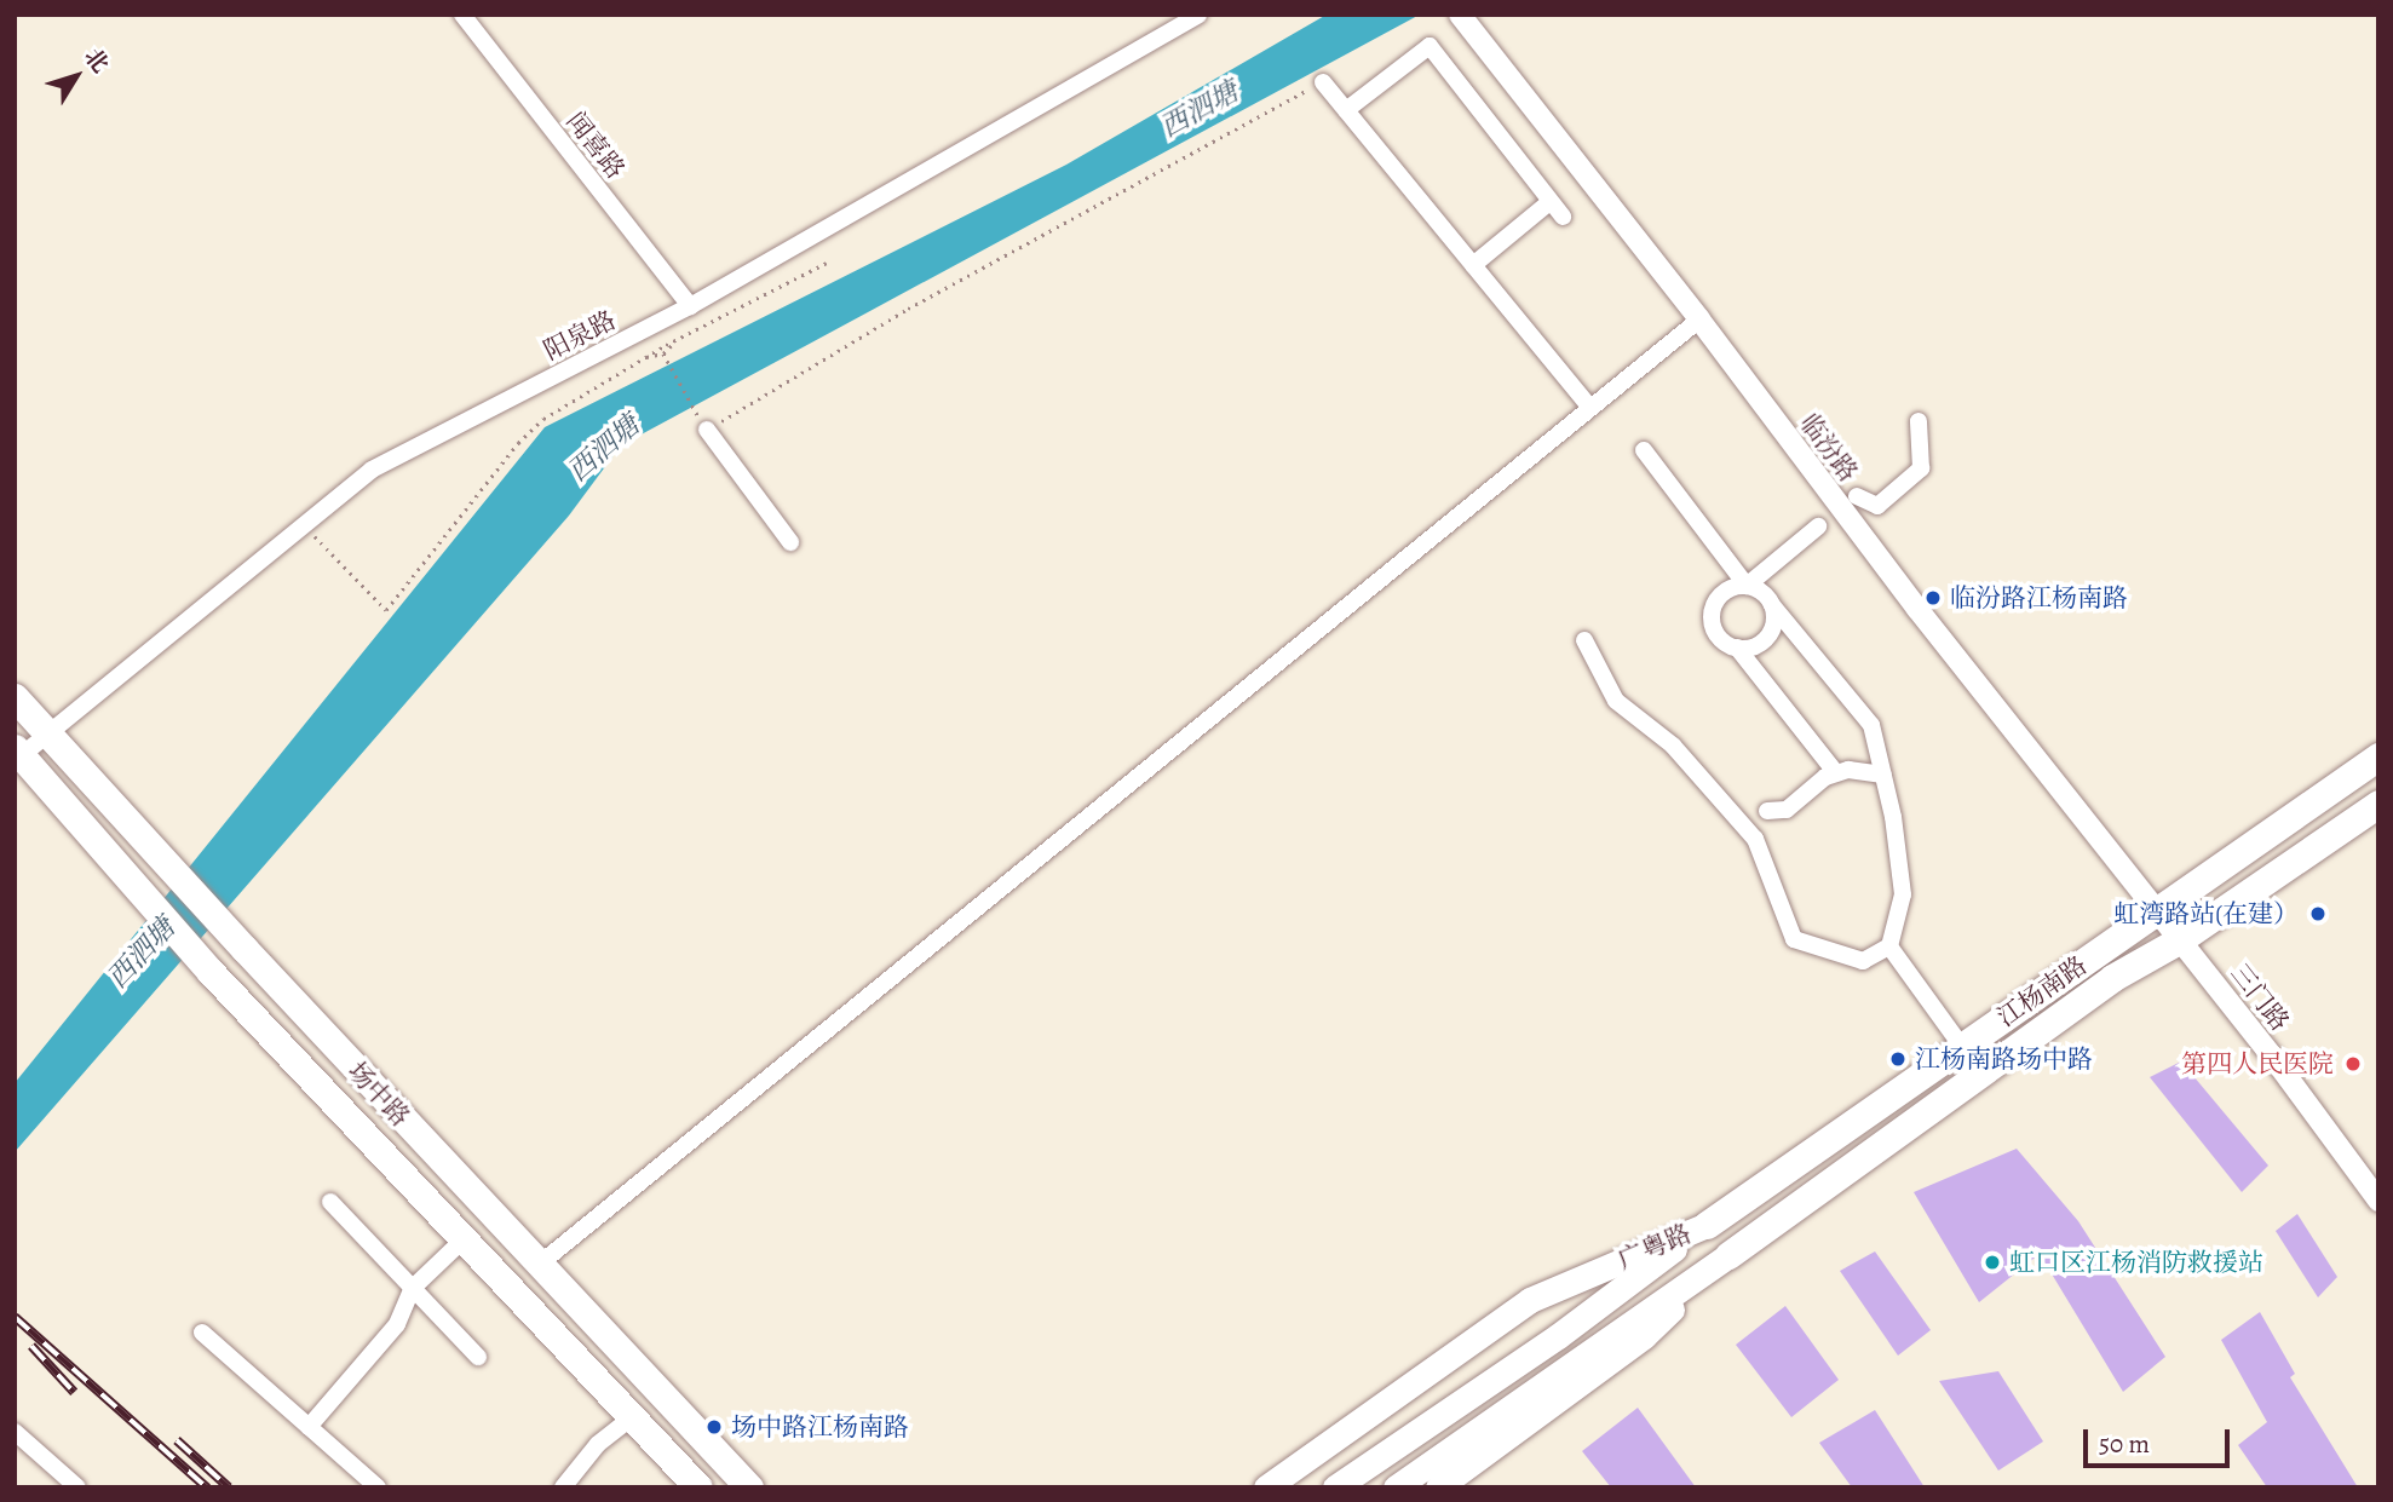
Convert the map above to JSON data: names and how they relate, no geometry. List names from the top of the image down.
{
  "streets": {
    "main road": ["江杨南路", "场中路", "广粤路"],
    "street": [
      "闻喜路",
      "阳泉路",
      "临汾路",
      "三门路"
    ]
  },
  "crossings": [
    ["闻喜路", "阳泉路"],
    ["阳泉路", "场中路"],
    ["临汾路", "江杨南路"],
    ["临汾路", "三门路"],
    ["江杨南路", "三门路"],
    ["江杨南路", "广粤路"]
  ],
  "water": ["西泗塘"],
  "places": [
    "临汾路江杨南路",
    "虹湾路站(在建）",
    "江杨南路场中路",
    "第四人民医院",
    "虹口区江杨消防救援站",
    "场中路江杨南路"
  ],
  "scale_bar": "50 m",
  "north": "top right"
}
